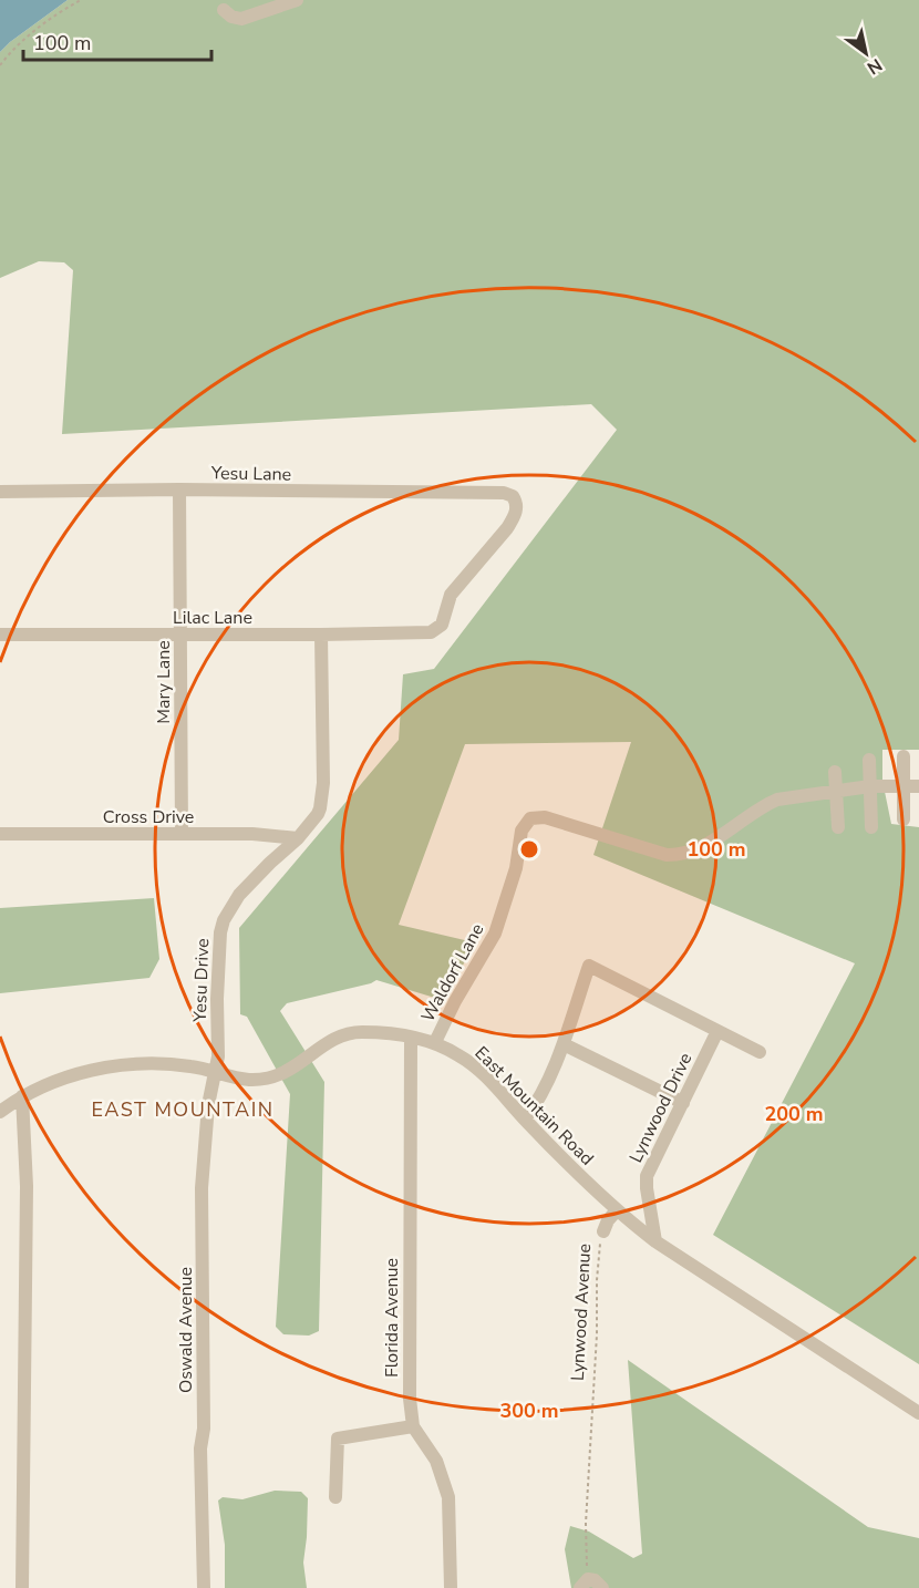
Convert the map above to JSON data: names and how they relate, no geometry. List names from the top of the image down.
{
  "streets": {
    "street": [
      "Yesu Lane",
      "Lilac Lane",
      "Mary Lane",
      "Cross Drive",
      "Waldorf Lane",
      "Yesu Drive",
      "East Mountain Road",
      "Lynwood Drive",
      "Lynwood Avenue",
      "Florida Avenue",
      "Oswald Avenue"
    ]
  },
  "crossings": [
    ["Yesu Lane", "Lilac Lane"],
    ["Yesu Lane", "Mary Lane"],
    ["Lilac Lane", "Mary Lane"],
    ["Lilac Lane", "Yesu Drive"],
    ["Mary Lane", "Cross Drive"],
    ["Cross Drive", "Yesu Drive"],
    ["Waldorf Lane", "East Mountain Road"],
    ["Yesu Drive", "East Mountain Road"],
    ["Yesu Drive", "Oswald Avenue"],
    ["East Mountain Road", "Lynwood Drive"],
    ["East Mountain Road", "Lynwood Avenue"],
    ["East Mountain Road", "Florida Avenue"],
    ["East Mountain Road", "Oswald Avenue"]
  ],
  "districts": ["EAST MOUNTAIN"],
  "scale_bar": "100 m",
  "north": "bottom right",
  "rings": ["100 m", "200 m", "300 m"]
}
